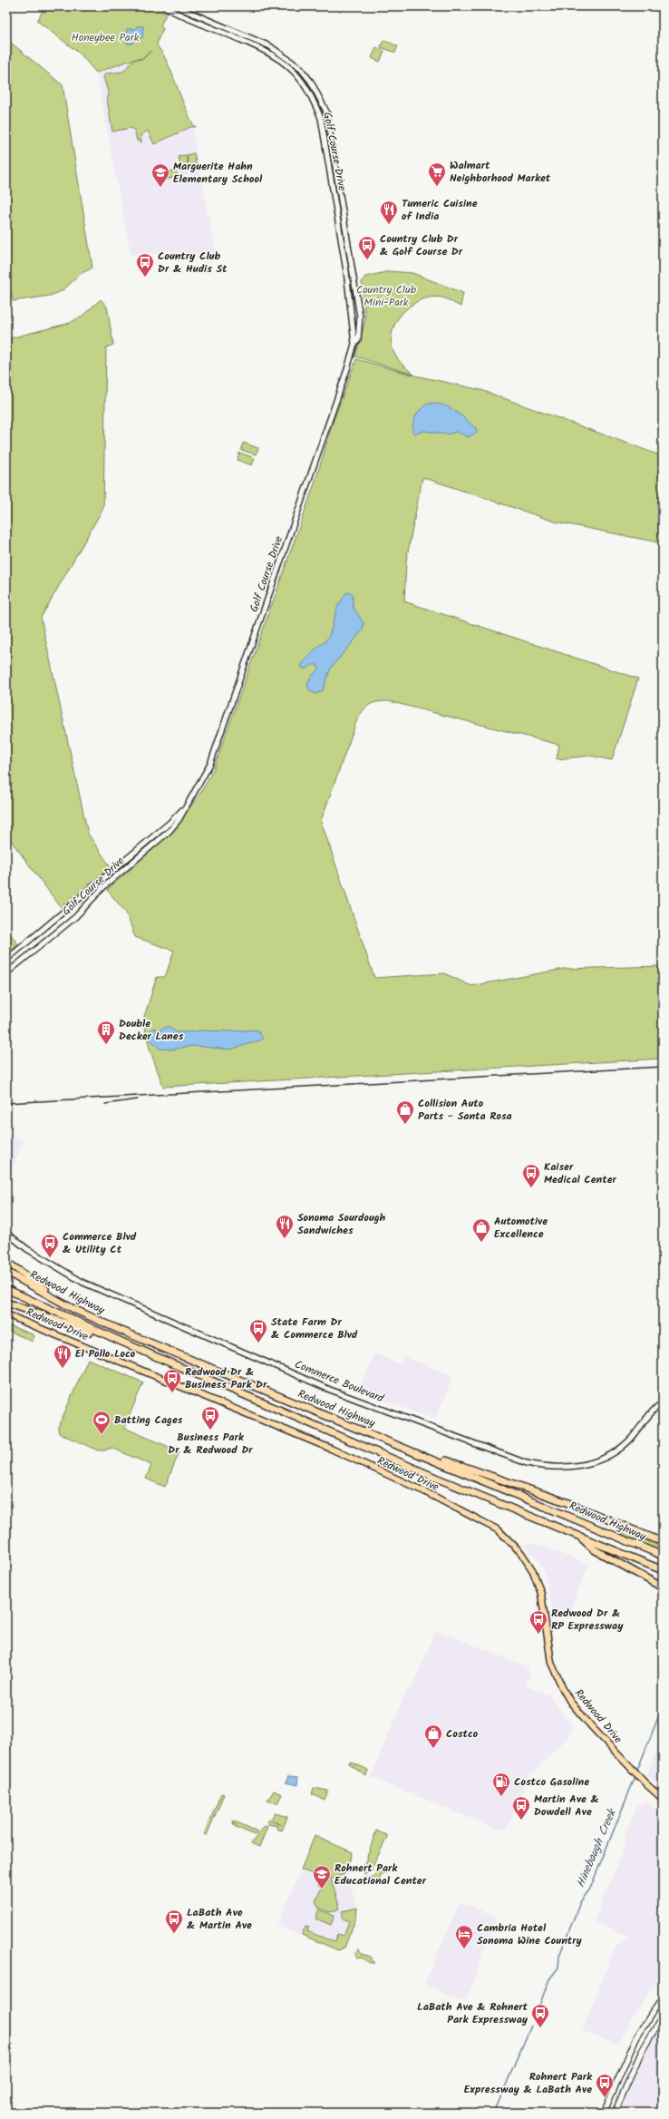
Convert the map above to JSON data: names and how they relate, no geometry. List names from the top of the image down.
{
  "streets": {
    "highway": ["Redwood Highway"],
    "main road": ["Redwood Drive"],
    "street": ["Golf Course Drive", "Commerce Boulevard"]
  },
  "water": ["Hinebaugh Creek"],
  "parks": ["Honeybee Park", "Country Club Mini-Park"],
  "places": {
    "supermarket": ["Walmart Neighborhood Market"],
    "school or university": ["Marguerite Hahn Elementary School", "Rohnert Park Educational Center"],
    "restaurant": ["Tumeric Cuisine of India", "Sonoma Sourdough Sandwiches", "El Pollo Loco"],
    "bus stop": [
      "Country Club Dr & Golf Course Dr",
      "Country Club Dr & Hudis St",
      "Kaiser Medical Center",
      "Commerce Blvd & Utility Ct",
      "State Farm Dr & Commerce Blvd",
      "Redwood Dr & Business Park Dr",
      "Business Park Dr & Redwood Dr",
      "Redwood Dr & RP Expressway",
      "Martin Ave & Dowdell Ave",
      "LaBath Ave & Martin Ave",
      "LaBath Ave & Rohnert Park Expressway",
      "Rohnert Park Expressway & LaBath Ave"
    ],
    "building": ["Double Decker Lanes"],
    "shop": ["Collision Auto Parts - Santa Rosa", "Automotive Excellence", "Costco"],
    "sports": ["Batting Cages"],
    "fuel station": ["Costco Gasoline"],
    "hotel": ["Cambria Hotel Sonoma Wine Country"]
  }
}
